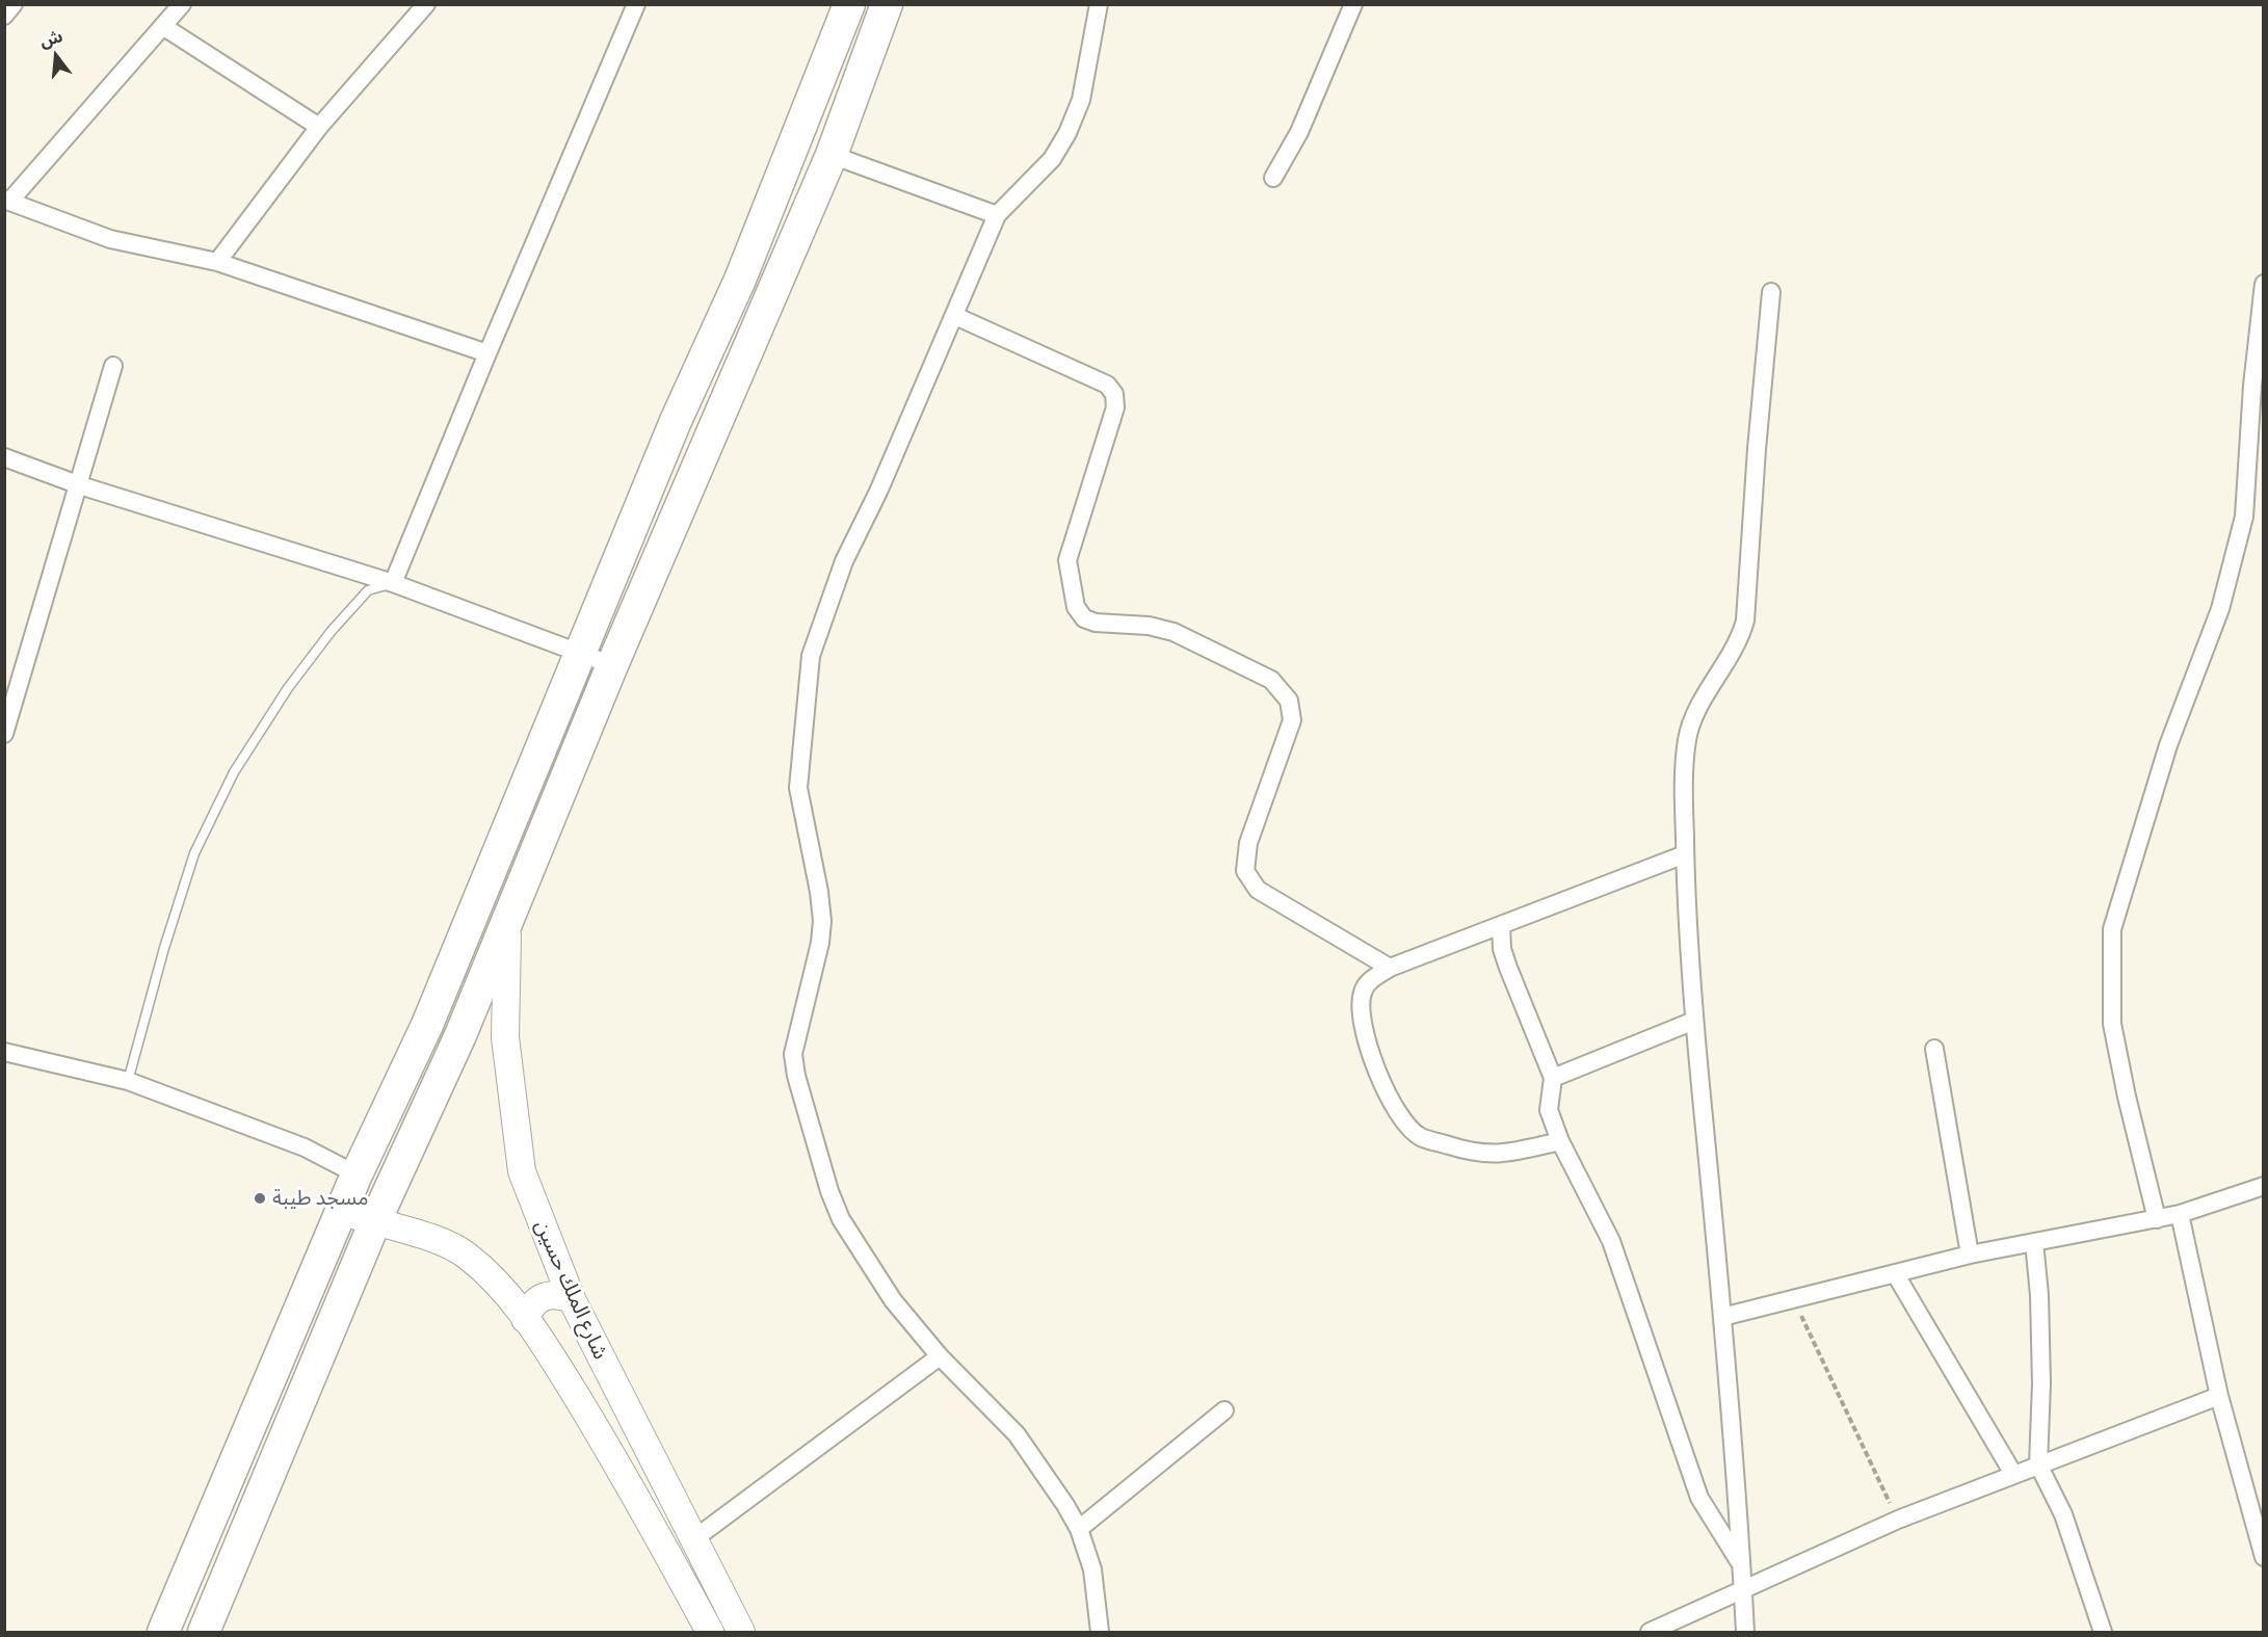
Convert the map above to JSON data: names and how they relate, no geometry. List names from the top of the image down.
{
  "streets": {
    "main road": ["شارع الملك حسين"]
  },
  "places": ["مسجد طيبة"],
  "north": "top"
}
